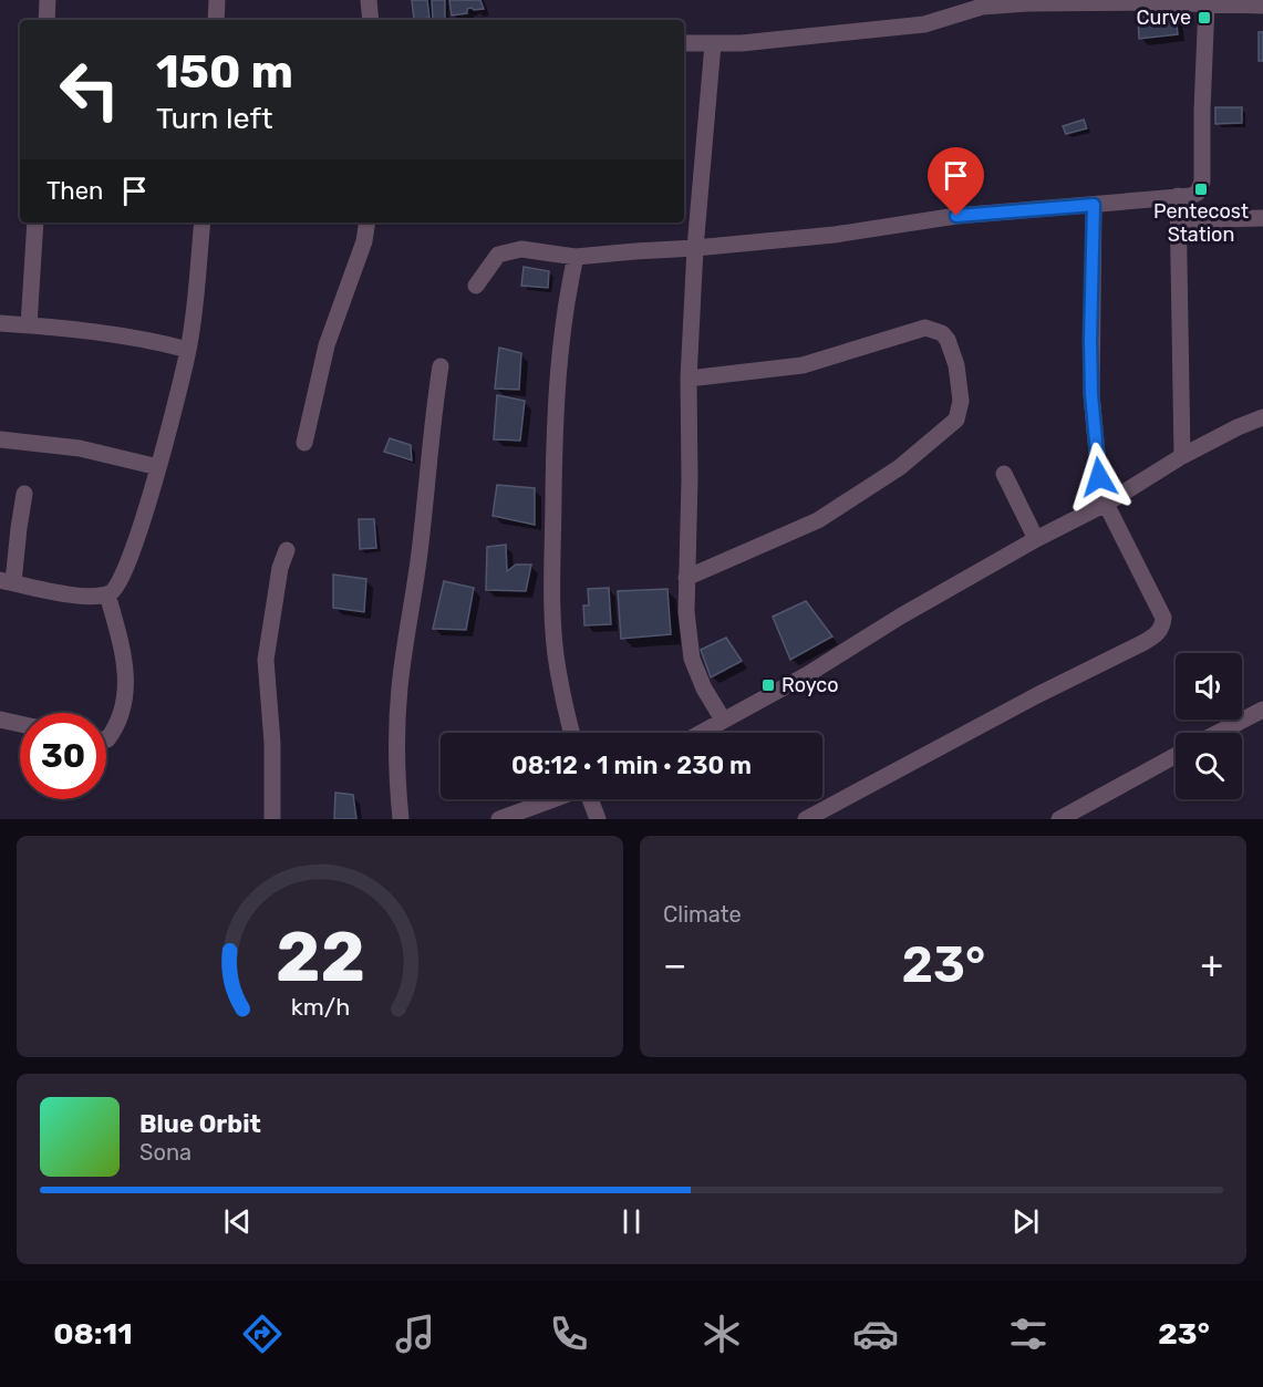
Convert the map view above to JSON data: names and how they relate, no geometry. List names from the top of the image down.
{
  "places": {
    "transit": ["Curve", "Pentecost Station", "Royco"]
  },
  "page": {
    "turn": ["150 m", "Turn left"],
    "then": "Then",
    "limit": "30",
    "trip": "08:12 · 1 min · 230 m",
    "tile": "Climate",
    "heat": ["−", "23°", "+"],
    "song": ["Blue Orbit", "Sona"],
    "tabs": ["08:11", "23°"],
    "gauge": ["22", "km/h"]
  }
}
